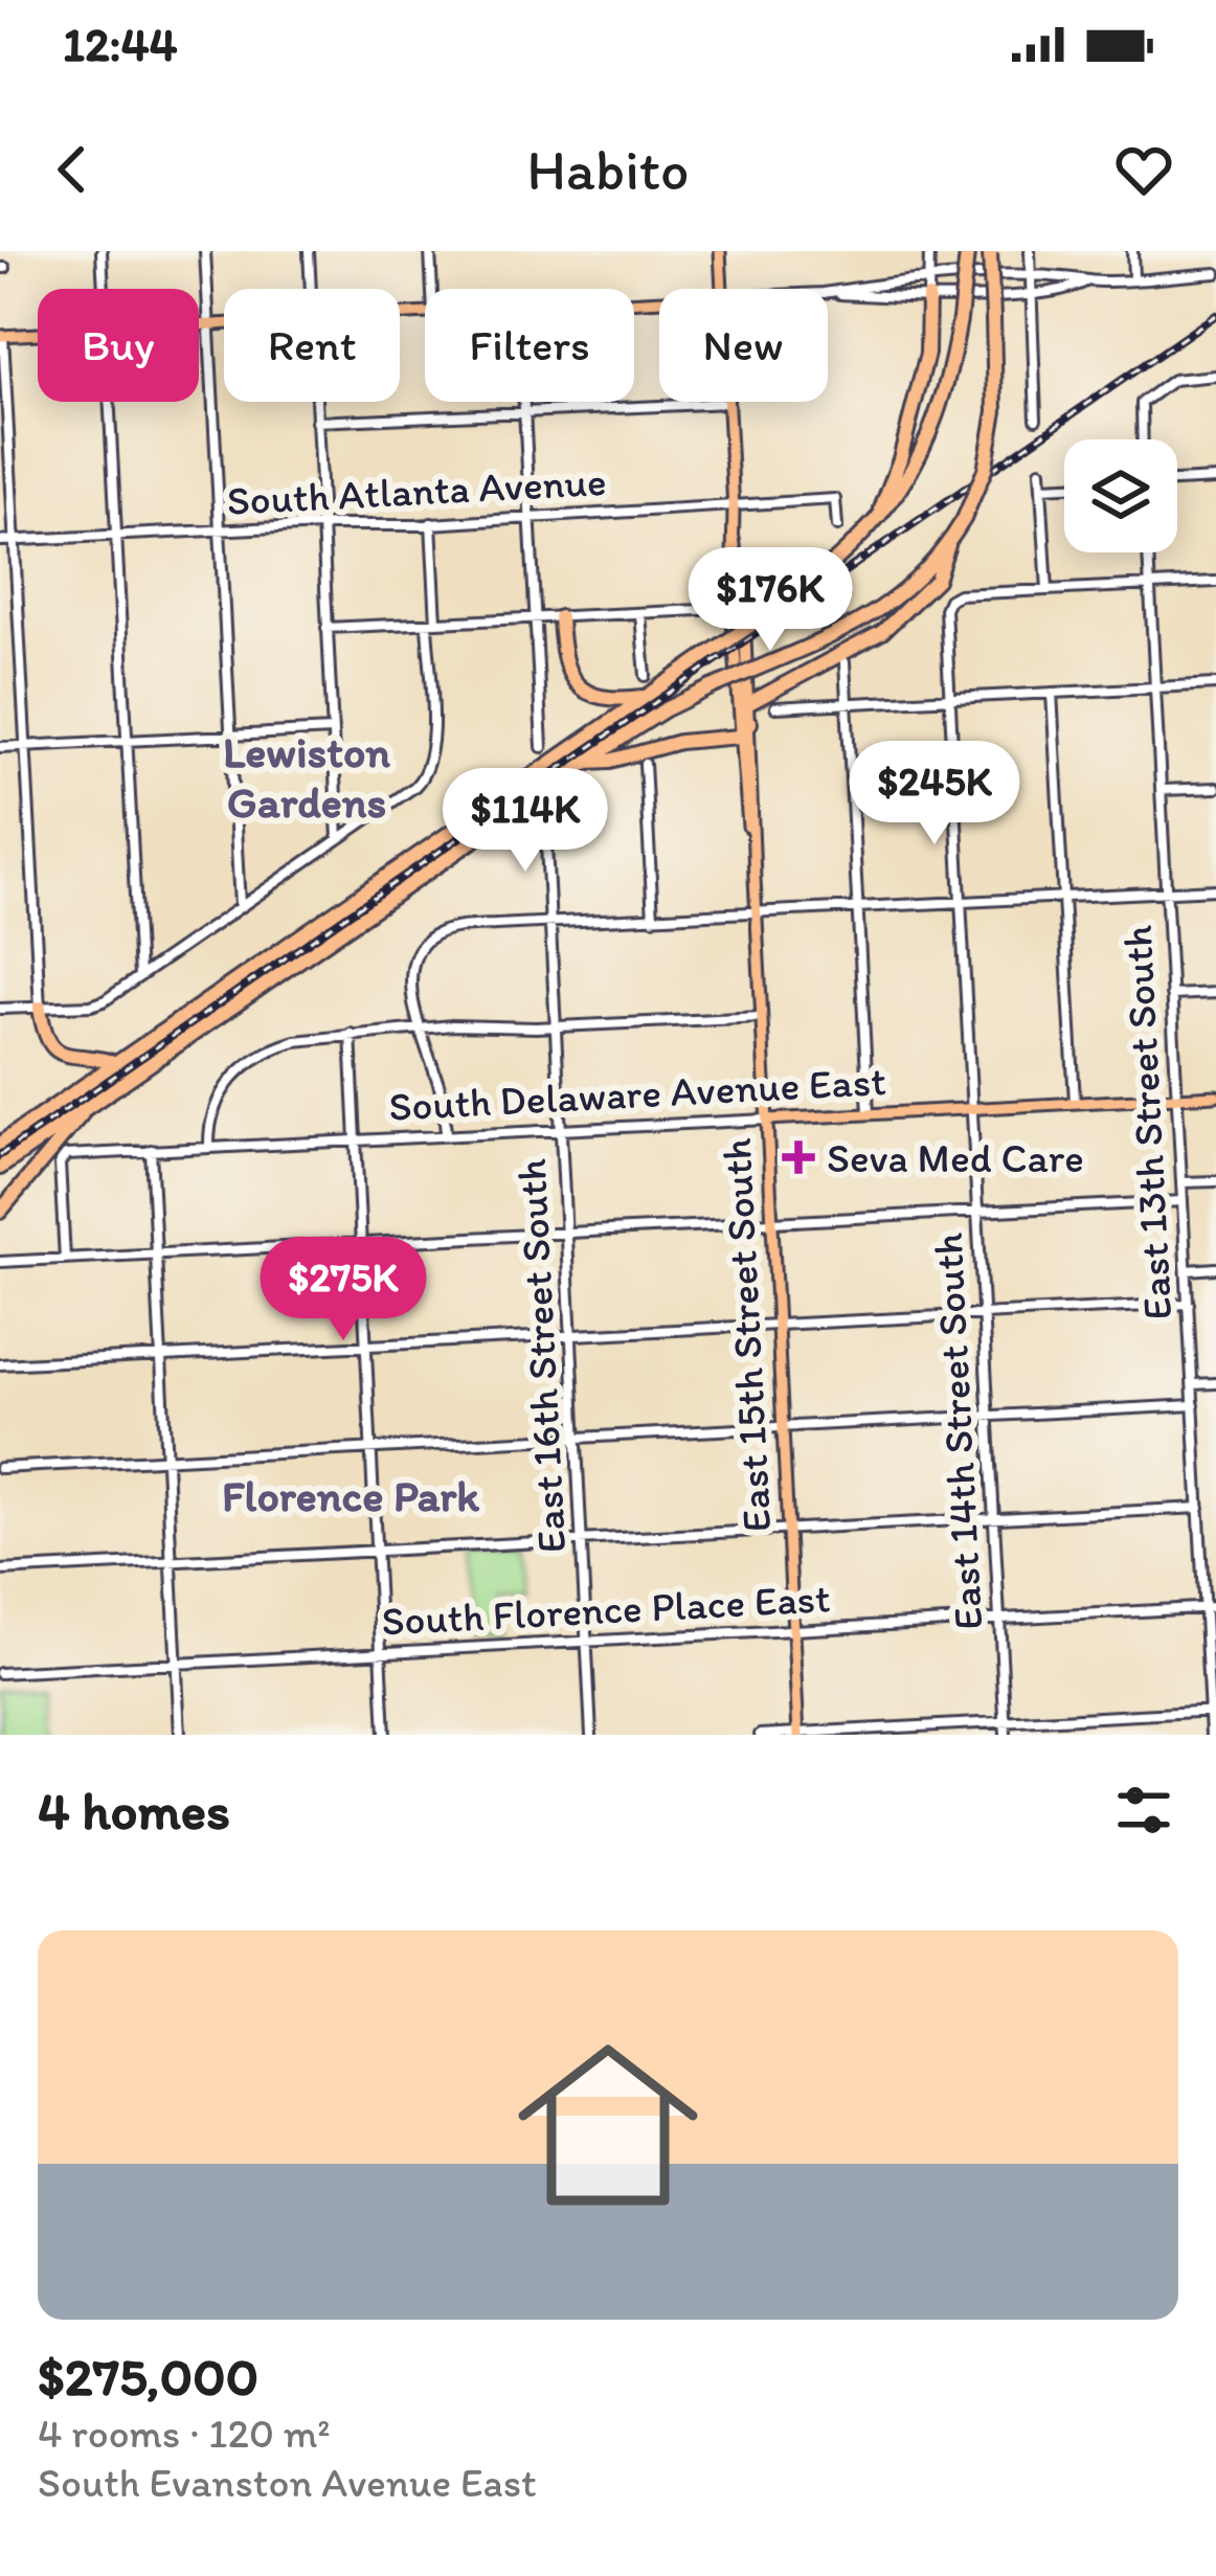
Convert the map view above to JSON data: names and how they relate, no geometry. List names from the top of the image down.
{
  "streets": {
    "main road": ["South Delaware Avenue East", "East 15th Street South"],
    "street": [
      "South Atlanta Avenue",
      "East 13th Street South",
      "East 16th Street South",
      "East 14th Street South",
      "South Florence Place East"
    ]
  },
  "crossings": [
    ["South Atlanta Avenue", "East 15th Street South"],
    ["South Delaware Avenue East", "East 13th Street South"],
    ["South Delaware Avenue East", "East 15th Street South"],
    ["South Delaware Avenue East", "East 16th Street South"],
    ["South Delaware Avenue East", "East 14th Street South"],
    ["East 13th Street South", "South Florence Place East"],
    ["East 15th Street South", "South Florence Place East"],
    ["East 16th Street South", "South Florence Place East"],
    ["East 14th Street South", "South Florence Place East"]
  ],
  "districts": ["Lewiston Gardens", "Florence Park"],
  "places": {
    "health": ["Seva Med Care"]
  },
  "page": {
    "status": "12:44",
    "header": "Habito",
    "chip": [
      "Buy",
      "Rent",
      "Filters",
      "New"
    ],
    "price": [
      "$176K",
      "$245K",
      "$114K",
      "$275K"
    ],
    "heading": "4 homes",
    "list": [
      {
        "name": "$275,000",
        "note": "4 rooms · 120 m² · South Evanston Avenue East"
      }
    ]
  }
}
